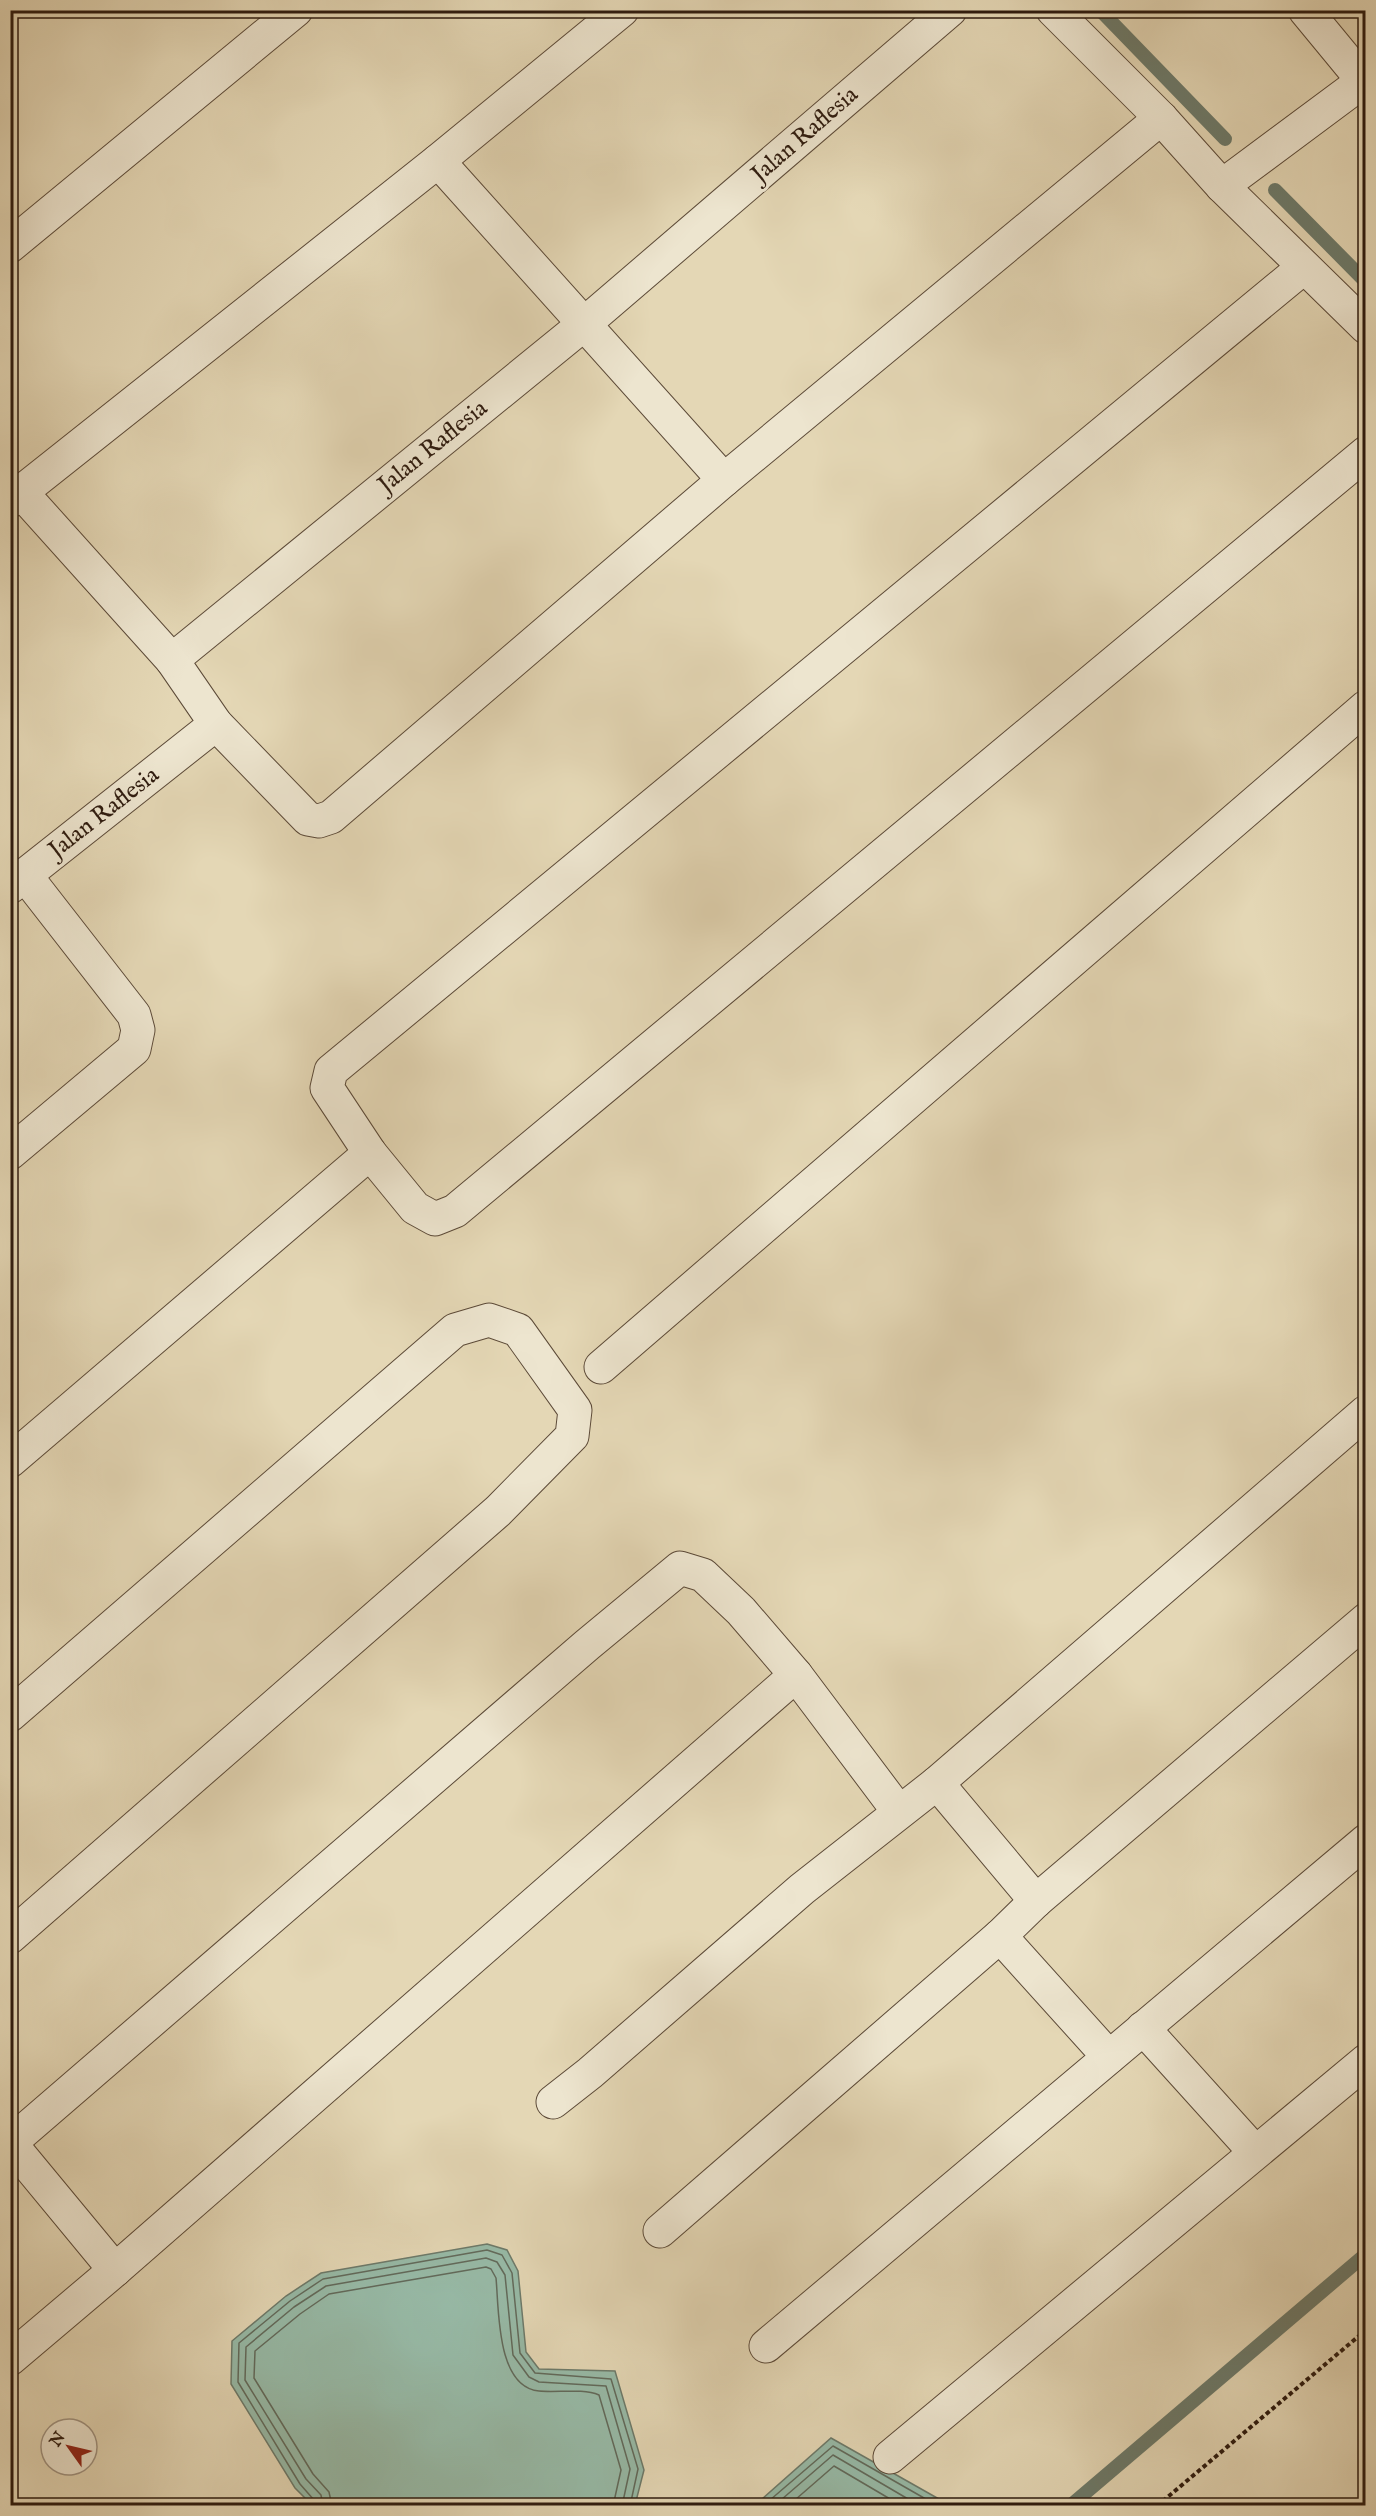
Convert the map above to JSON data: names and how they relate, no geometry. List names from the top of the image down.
{
  "streets": {
    "street": ["Jalan Raflesia"]
  },
  "north": "top left"
}
